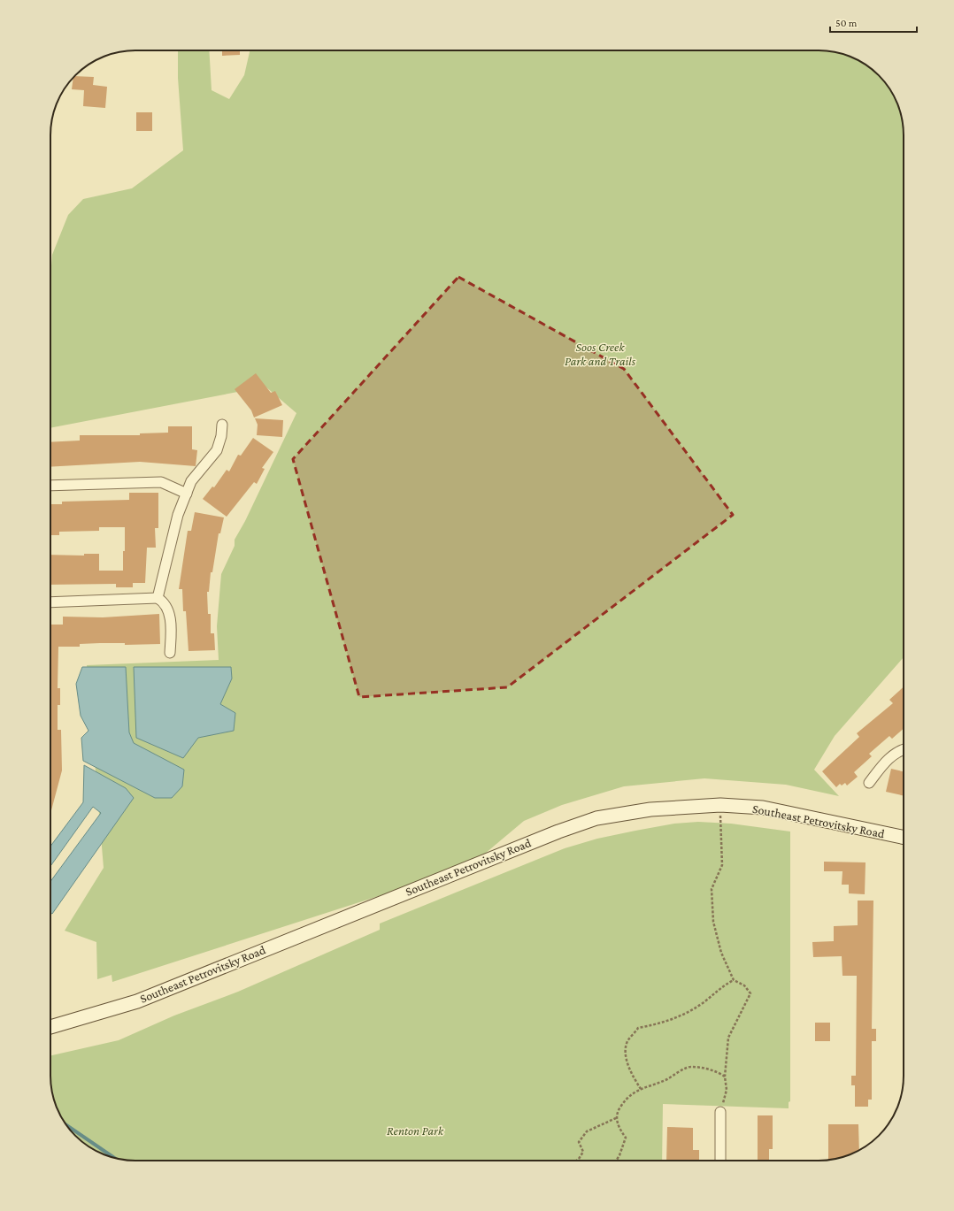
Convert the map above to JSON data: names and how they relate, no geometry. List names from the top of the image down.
{
  "streets": {
    "main road": ["Southeast Petrovitsky Road"]
  },
  "parks": ["Soos Creek Park and Trails", "Renton Park"],
  "scale_bar": "50 m"
}
